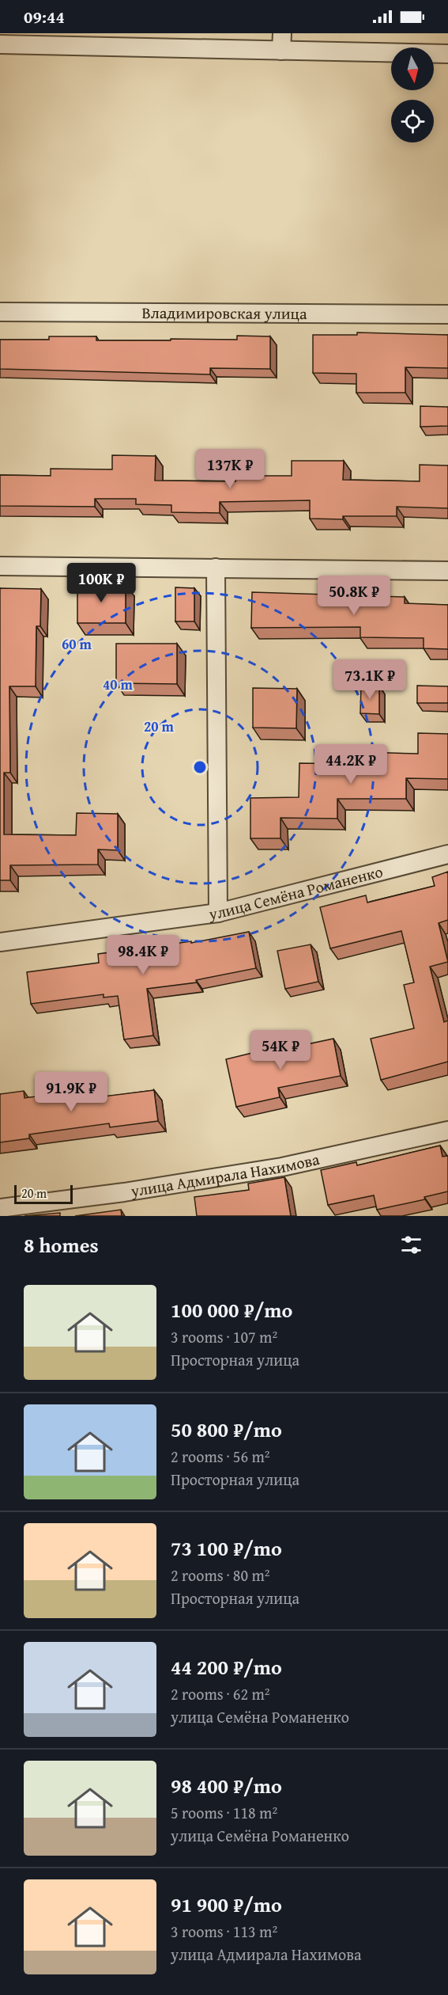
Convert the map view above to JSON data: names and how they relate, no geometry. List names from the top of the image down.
{
  "streets": {
    "street": ["Владимировская улица", "улица Семёна Романенко", "улица Адмирала Нахимова"]
  },
  "scale_bar": "20 m",
  "north": "bottom",
  "page": {
    "status": "09:44",
    "price": [
      "137K ₽",
      "100K ₽",
      "50.8K ₽",
      "73.1K ₽",
      "44.2K ₽",
      "98.4K ₽",
      "54K ₽",
      "91.9K ₽"
    ],
    "scale": "20 m",
    "heading": "8 homes",
    "list": [
      {
        "name": "100 000 ₽/mo",
        "note": "3 rooms · 107 m² · Просторная улица"
      },
      {
        "name": "50 800 ₽/mo",
        "note": "2 rooms · 56 m² · Просторная улица"
      },
      {
        "name": "73 100 ₽/mo",
        "note": "2 rooms · 80 m² · Просторная улица"
      },
      {
        "name": "44 200 ₽/mo",
        "note": "2 rooms · 62 m² · улица Семёна Романенко"
      },
      {
        "name": "98 400 ₽/mo",
        "note": "5 rooms · 118 m² · улица Семёна Романенко"
      },
      {
        "name": "91 900 ₽/mo",
        "note": "3 rooms · 113 m² · улица Адмирала Нахимова"
      }
    ]
  },
  "rings": ["60 m", "40 m", "20 m"]
}
